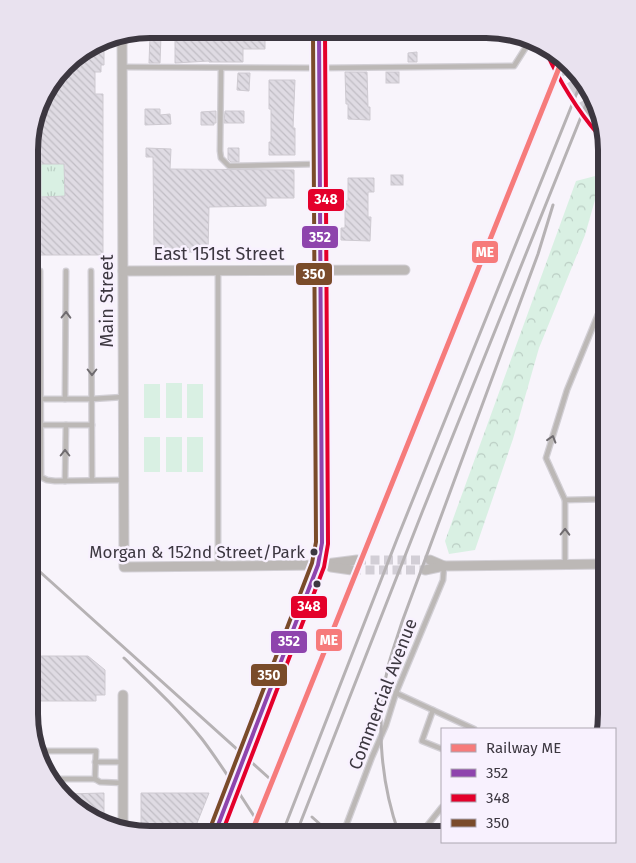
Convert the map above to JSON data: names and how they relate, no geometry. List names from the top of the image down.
{
  "streets": {
    "street": ["East 151st Street", "Main Street"],
    "lane": ["Commercial Avenue"]
  },
  "crossings": [
    ["East 151st Street", "Main Street"]
  ],
  "places": ["Morgan & 152nd Street/Park"],
  "lines": [
    "transit line 352",
    "transit line 348",
    "transit line 350",
    "rail line ME"
  ],
  "legend": [
    "Railway ME",
    "352",
    "348",
    "350"
  ]
}
